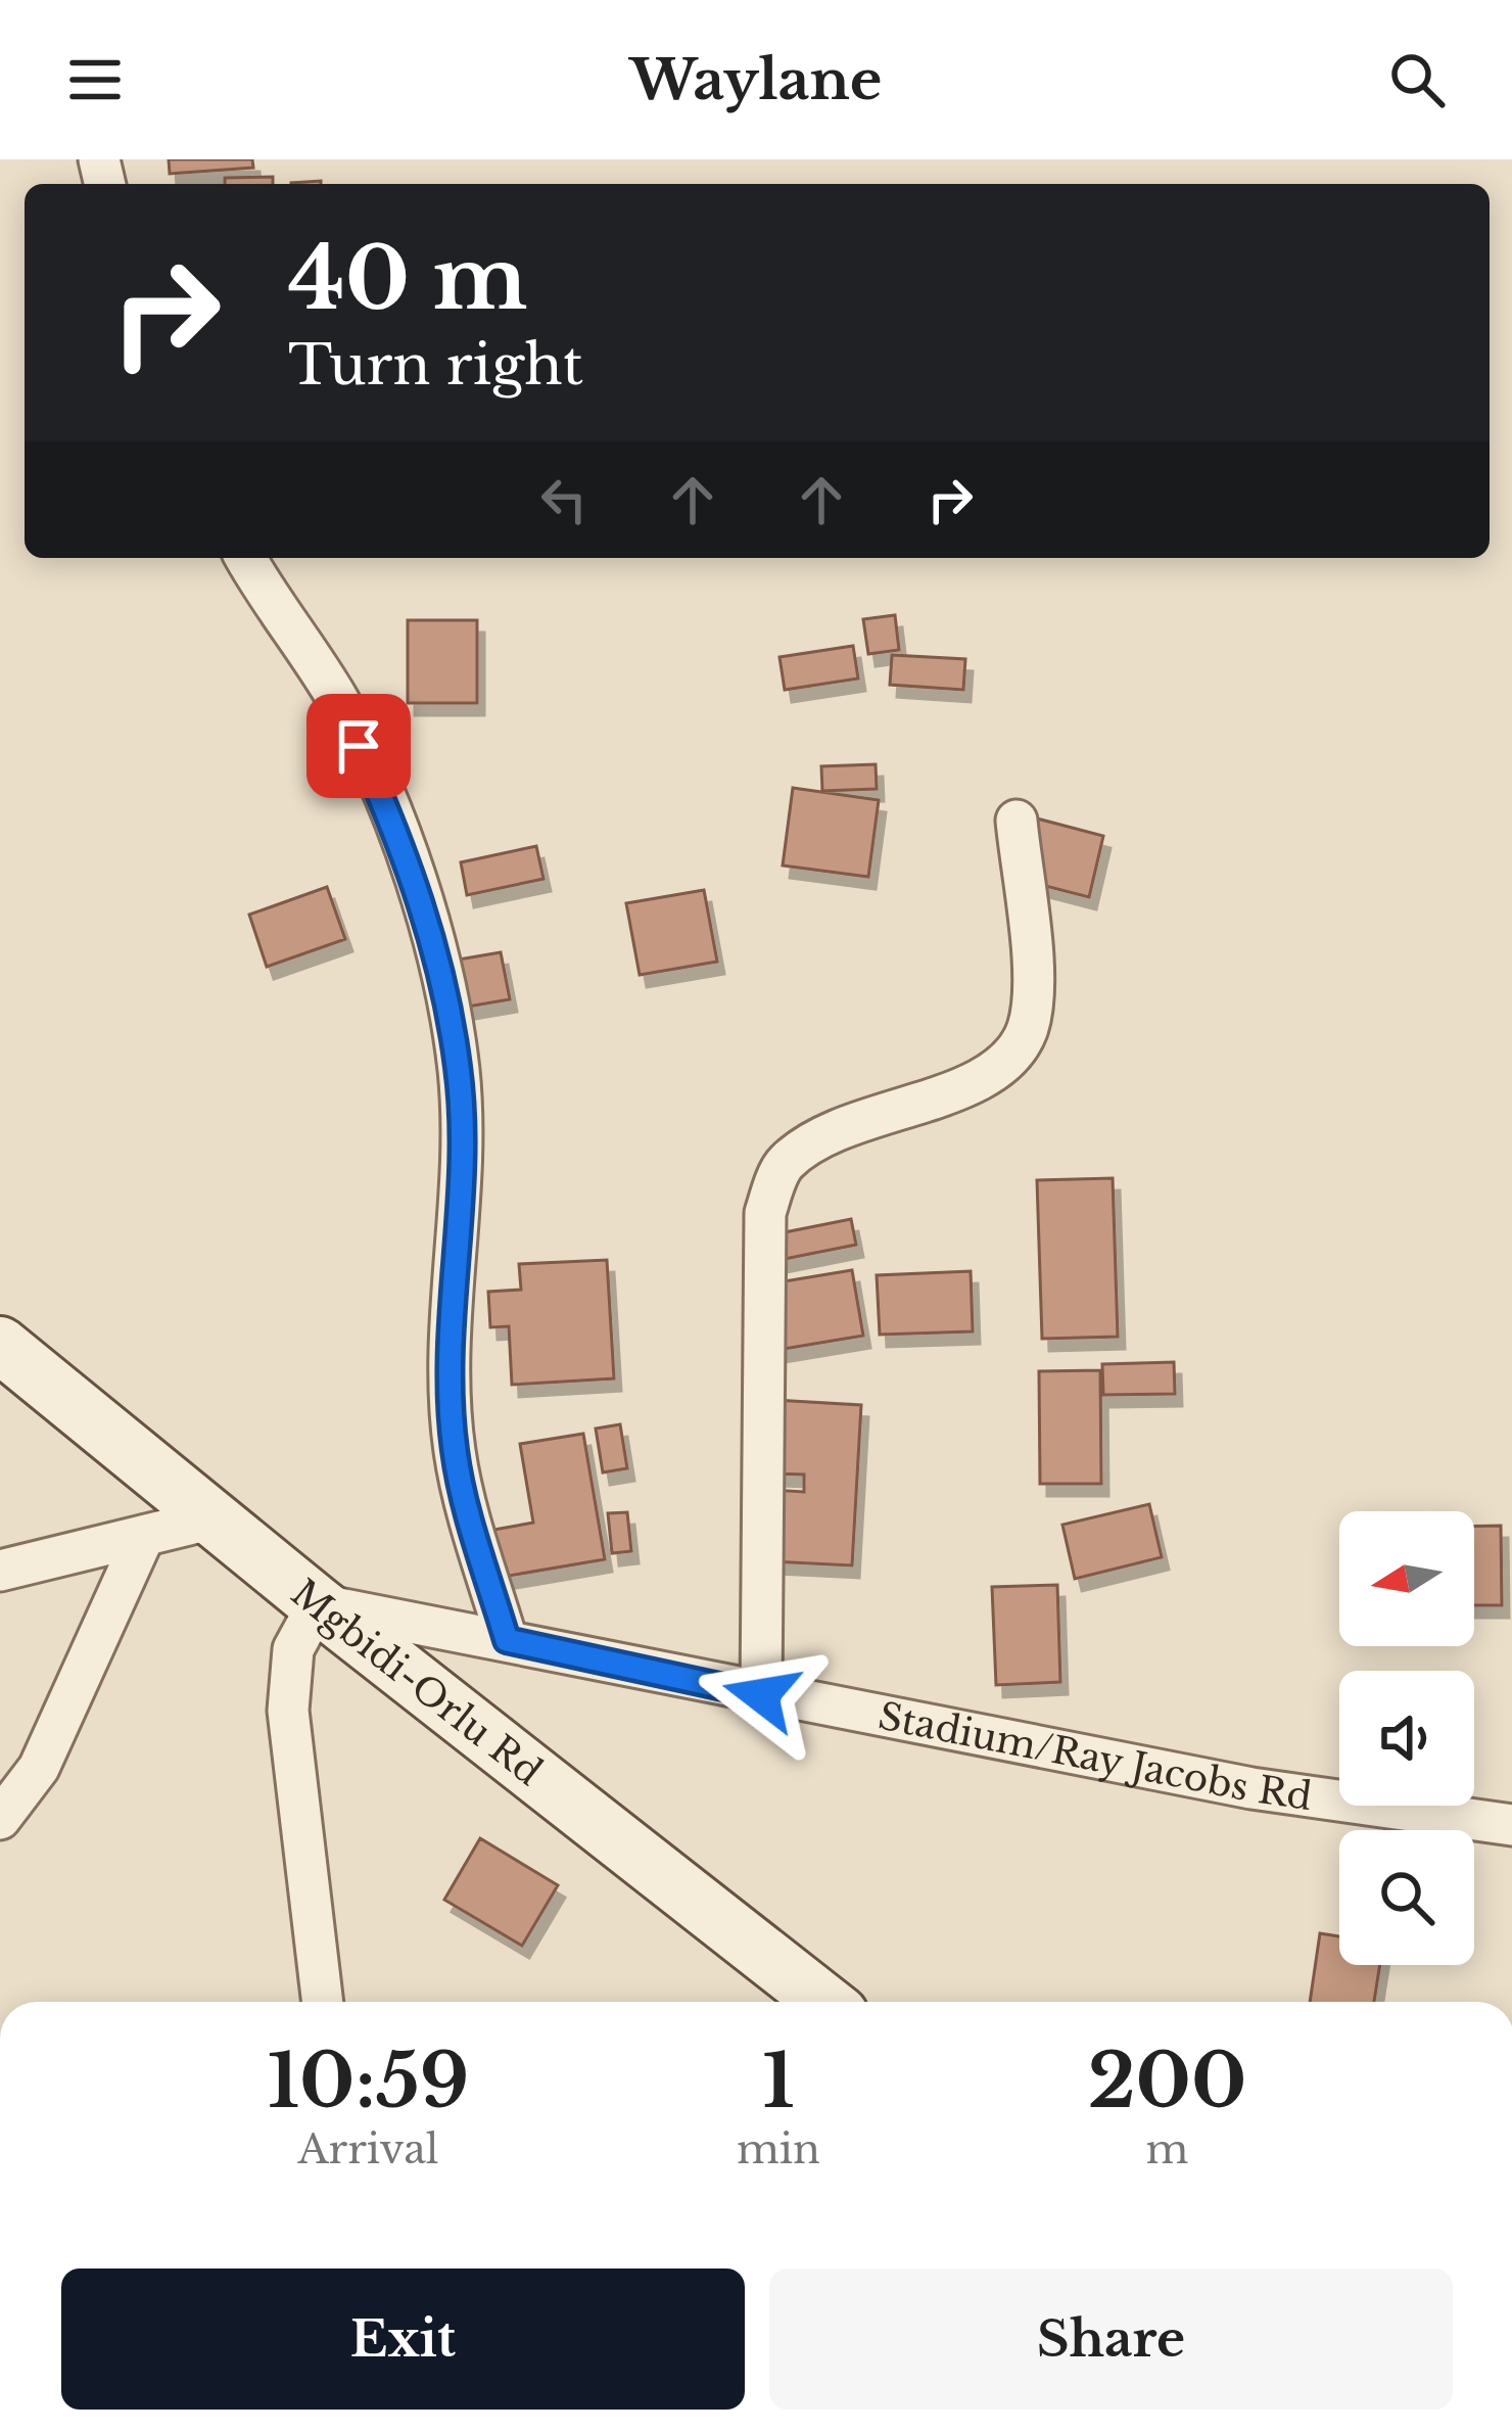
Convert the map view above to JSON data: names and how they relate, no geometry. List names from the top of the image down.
{
  "streets": {
    "main road": ["Mgbidi-Orlu Rd"],
    "street": ["Stadium/Ray Jacobs Rd"]
  },
  "crossings": [
    ["Mgbidi-Orlu Rd", "Stadium/Ray Jacobs Rd"]
  ],
  "north": "left",
  "page": {
    "header": "Waylane",
    "turn": ["40 m", "Turn right"],
    "eta": [
      "10:59",
      "Arrival",
      "1",
      "min",
      "200",
      "m"
    ],
    "buttons": ["Exit", "Share"]
  }
}
